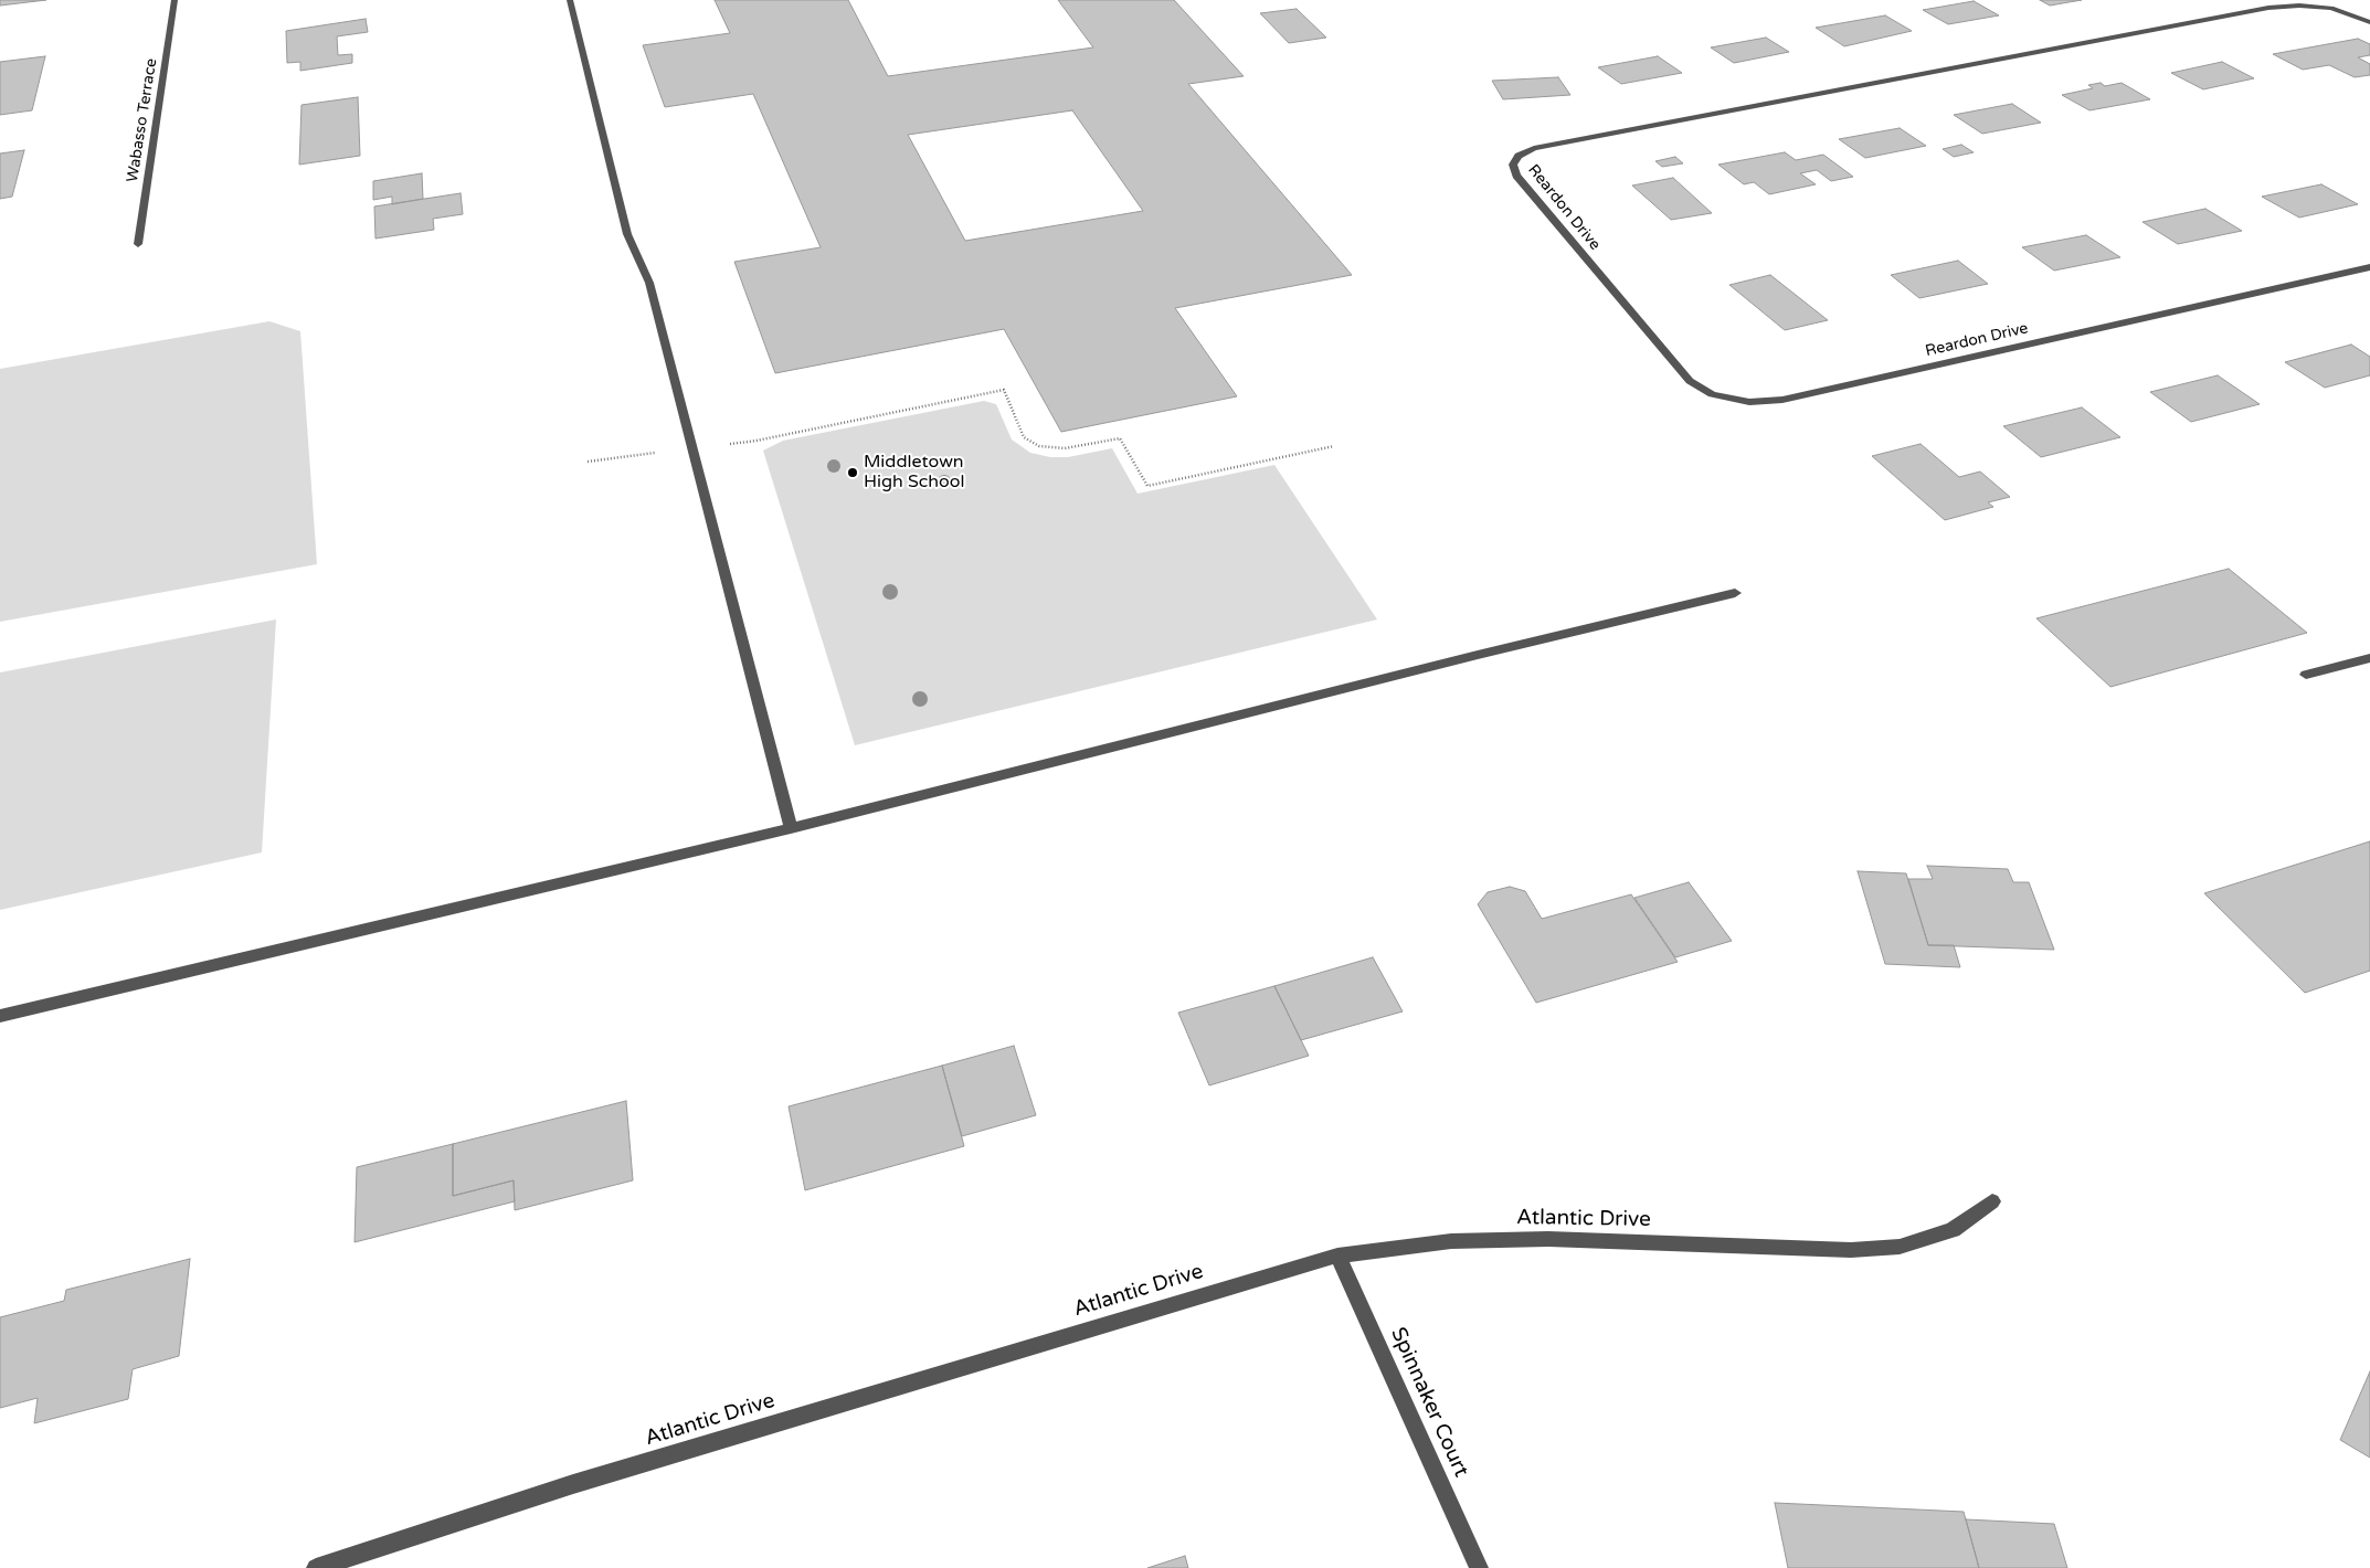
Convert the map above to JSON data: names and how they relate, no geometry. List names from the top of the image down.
{
  "streets": {
    "street": [
      "Wabasso Terrace",
      "Reardon Drive",
      "Atlantic Drive",
      "Spinnaker Court"
    ]
  },
  "crossings": [
    ["Atlantic Drive", "Spinnaker Court"]
  ],
  "places": ["Middletown High School"]
}
